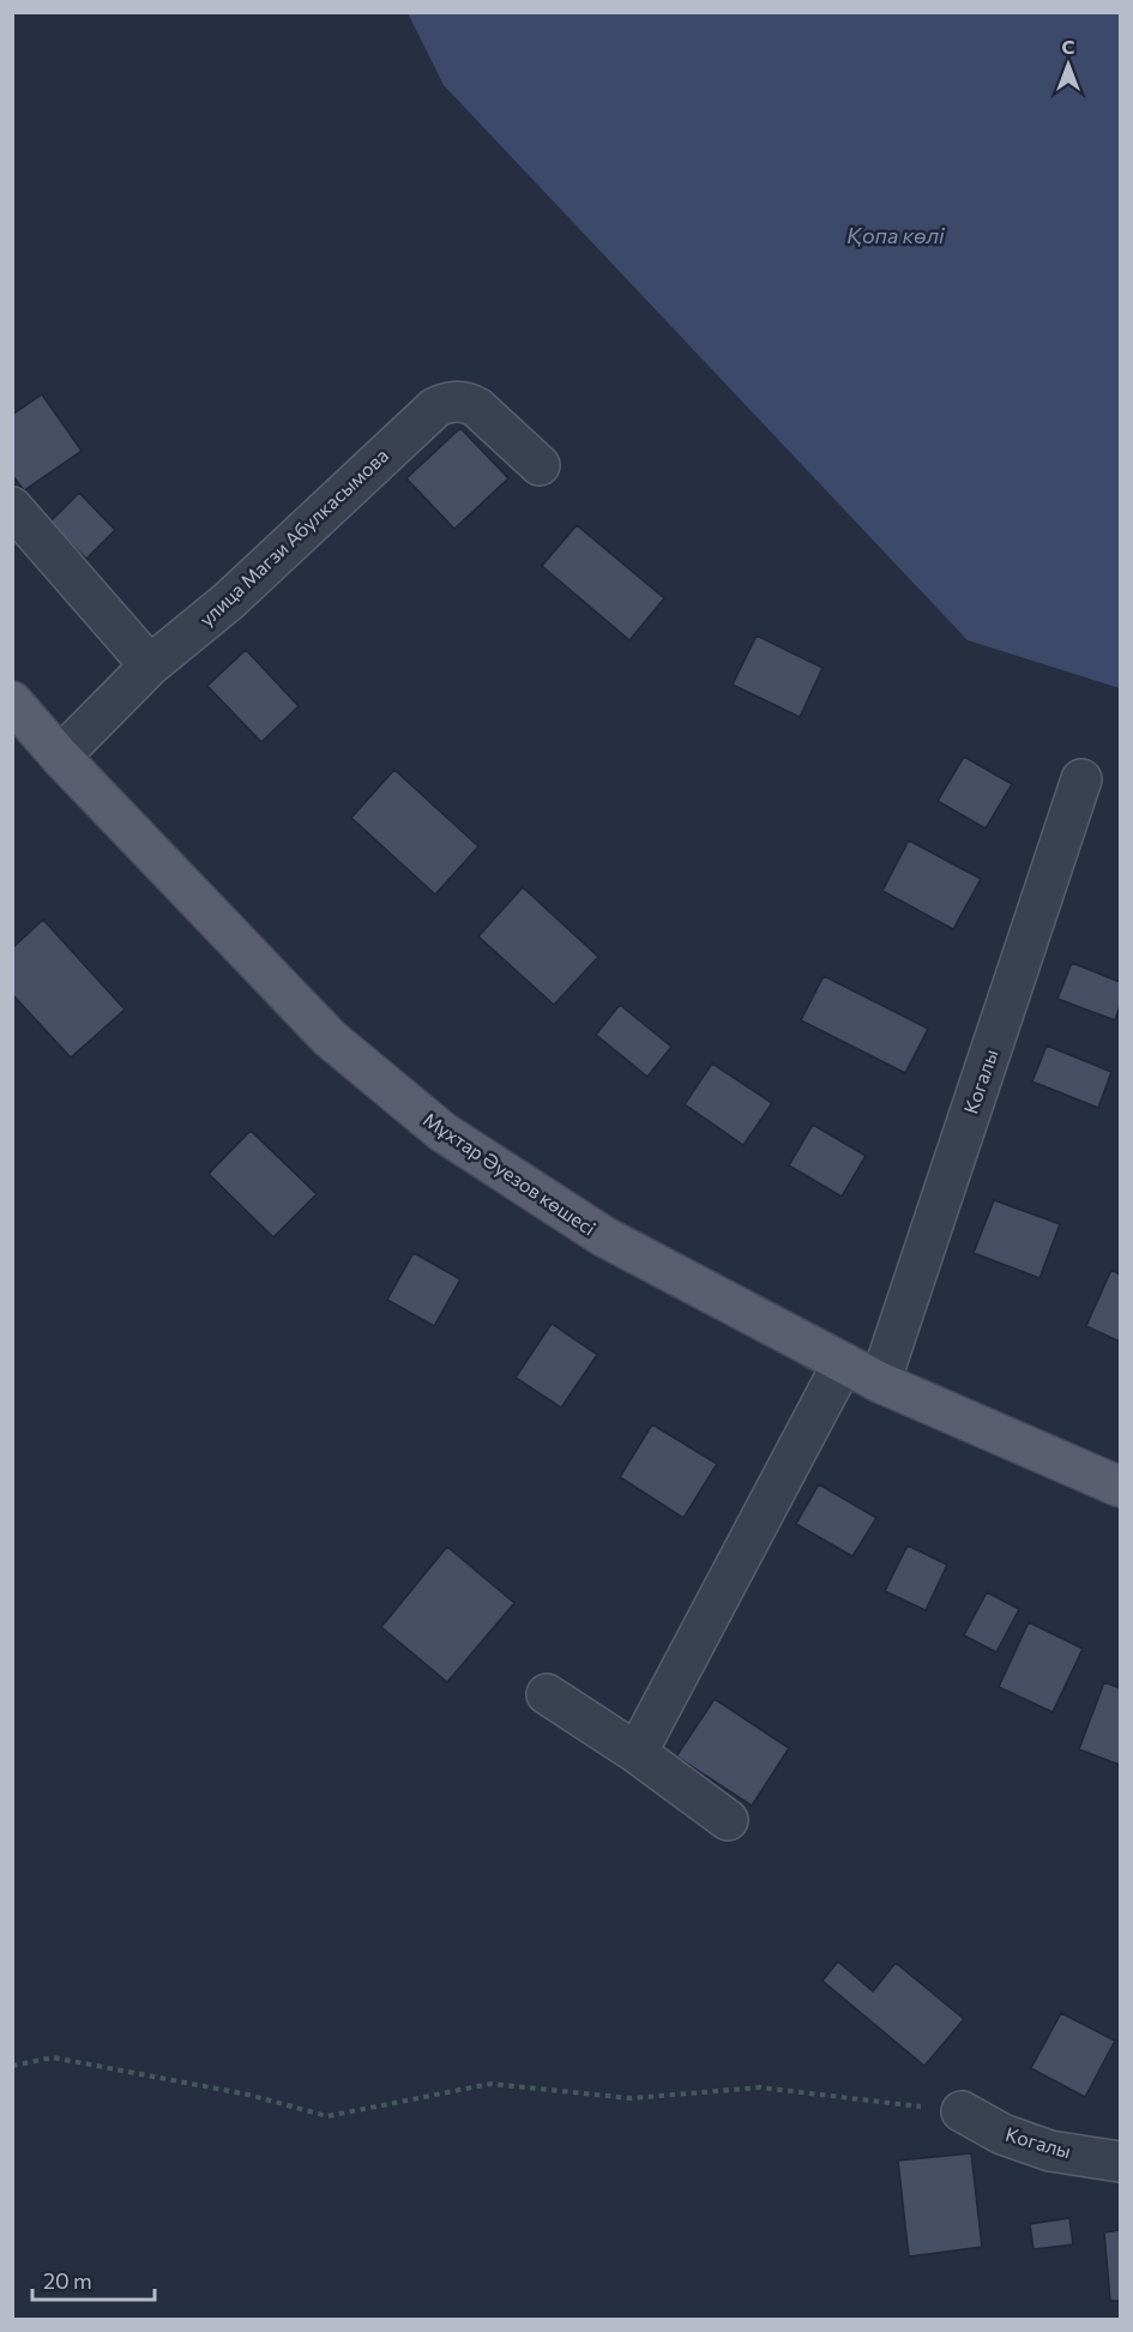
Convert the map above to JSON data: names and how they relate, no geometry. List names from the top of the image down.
{
  "streets": {
    "main road": ["Мұхтар Әуезов көшесі"],
    "street": ["улица Магзи Абулкасымова", "Когалы"]
  },
  "crossings": [
    ["улица Магзи Абулкасымова", "Мұхтар Әуезов көшесі"],
    ["Когалы", "Мұхтар Әуезов көшесі"]
  ],
  "water": ["Қопа көлі"],
  "scale_bar": "20 m",
  "north": "top"
}
